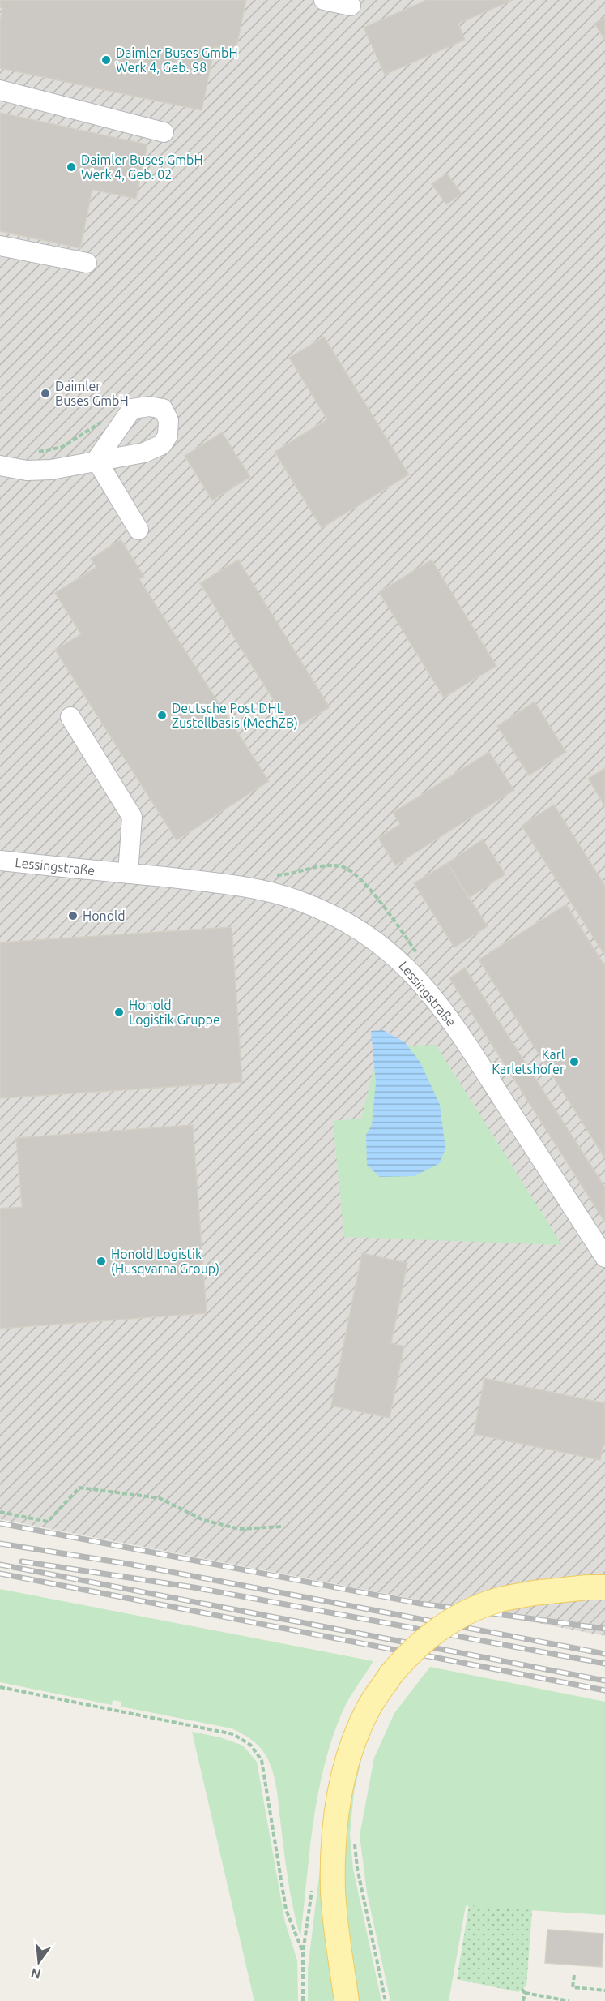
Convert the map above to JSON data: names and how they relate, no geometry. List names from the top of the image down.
{
  "streets": {
    "street": ["Lessingstraße"]
  },
  "places": [
    "Daimler Buses GmbH Werk 4, Geb. 98",
    "Daimler Buses GmbH Werk 4, Geb. 02",
    "Daimler Buses GmbH",
    "Deutsche Post DHL Zustellbasis (MechZB)",
    "Honold",
    "Honold Logistik Gruppe",
    "Karl Karletshofer",
    "Honold Logistik (Husqvarna Group)"
  ],
  "north": "bottom"
}
